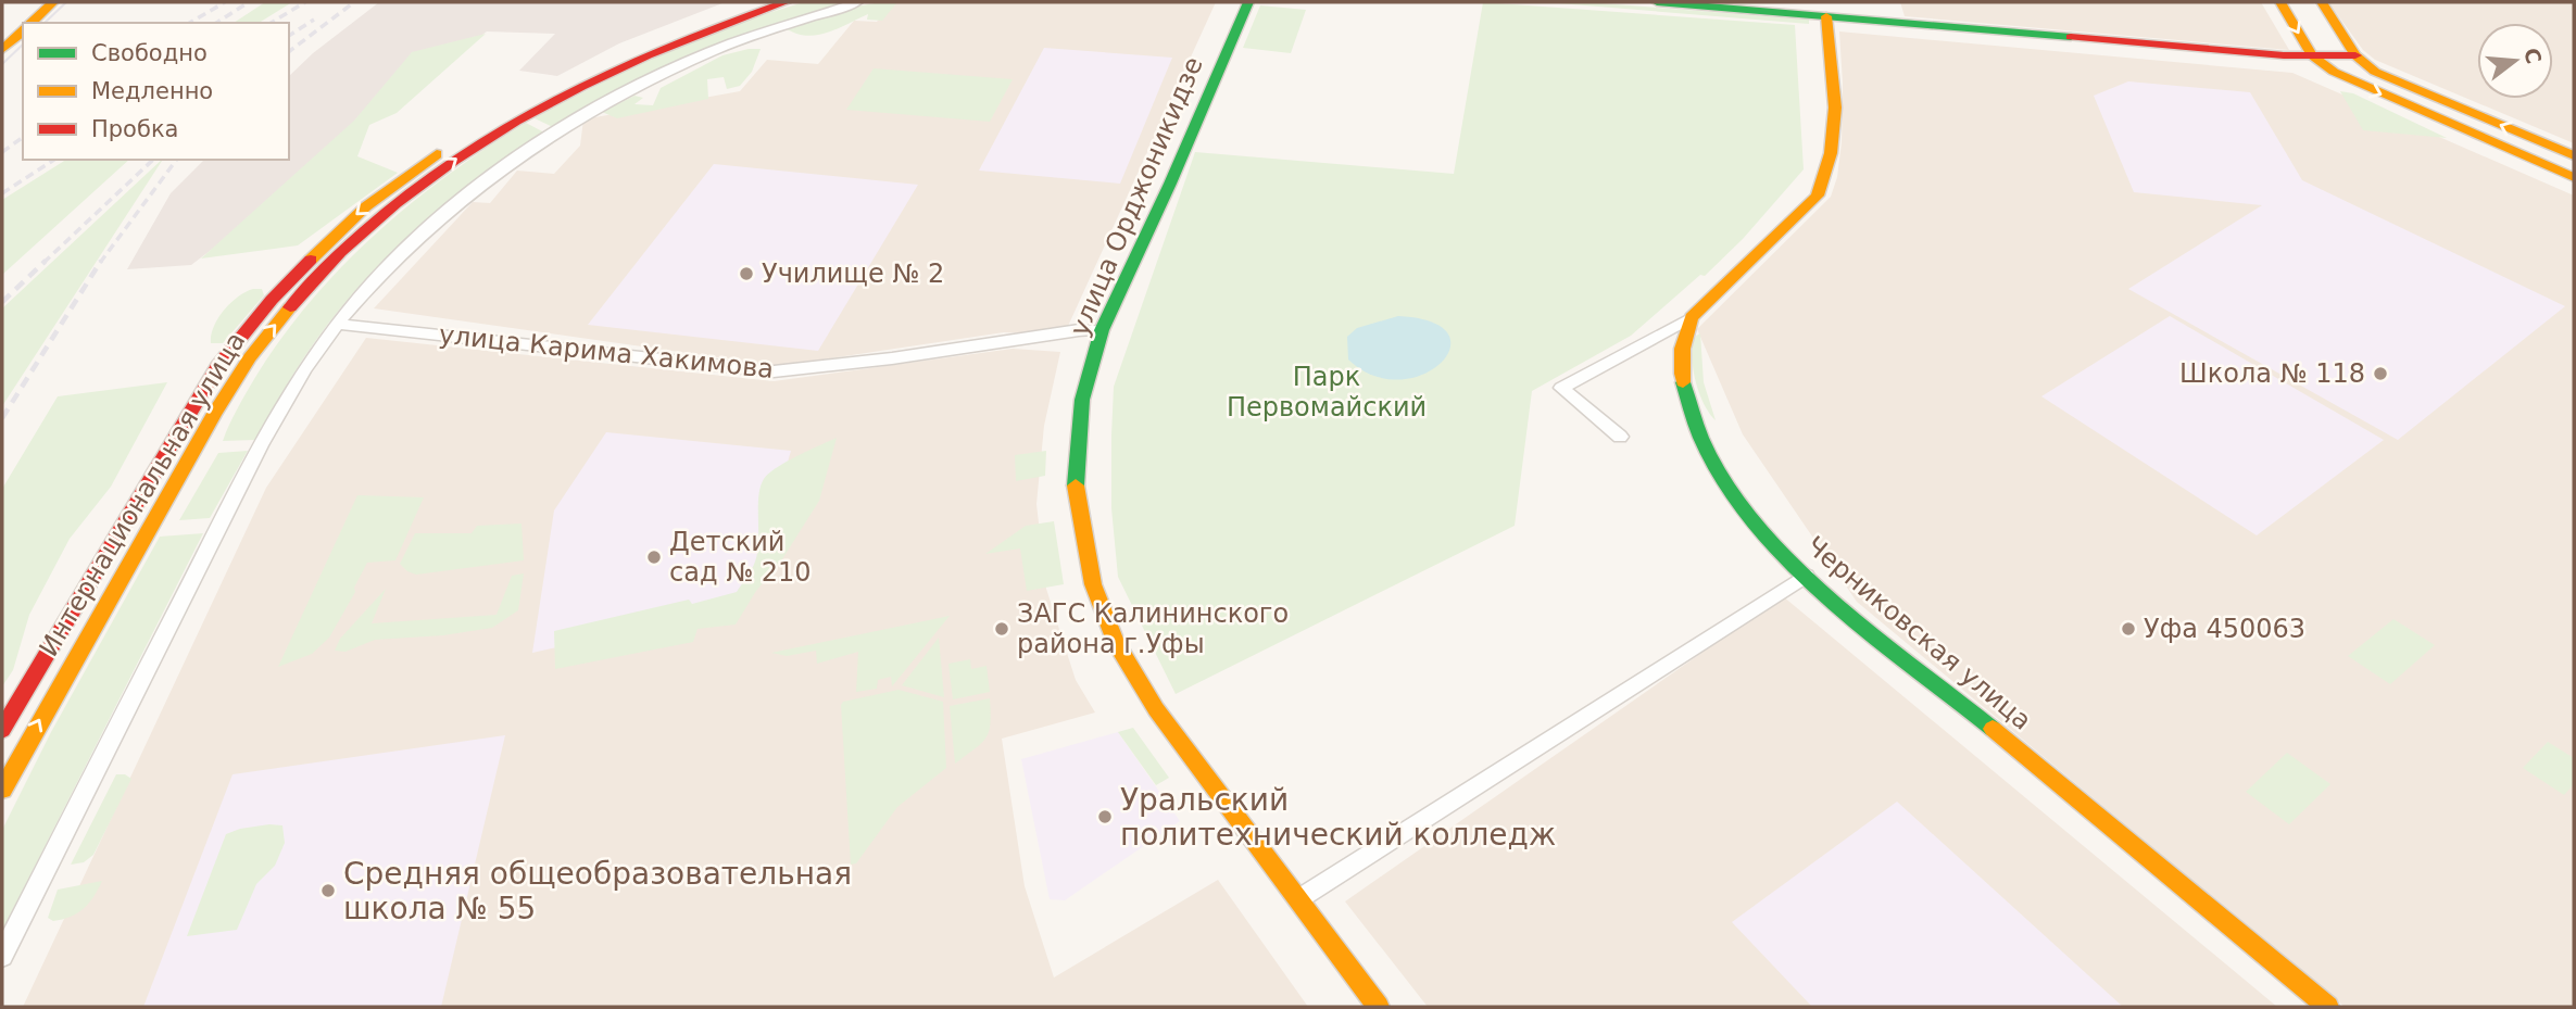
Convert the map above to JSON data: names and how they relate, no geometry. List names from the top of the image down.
{
  "streets": {
    "main road": ["улица Орджоникидзе", "Интернациональная улица", "Черниковская улица"],
    "street": ["улица Карима Хакимова"]
  },
  "crossings": [
    ["улица Орджоникидзе", "улица Карима Хакимова"]
  ],
  "parks": ["Парк Первомайский"],
  "places": [
    "Училище № 2",
    "Школа № 118",
    "Детский сад № 210",
    "ЗАГС Калининского района г.Уфы",
    "Уфа 450063",
    "Уральский политехнический колледж",
    "Средняя общеобразовательная школа № 55"
  ],
  "legend": ["Свободно", "Медленно", "Пробка"],
  "north": "right"
}
